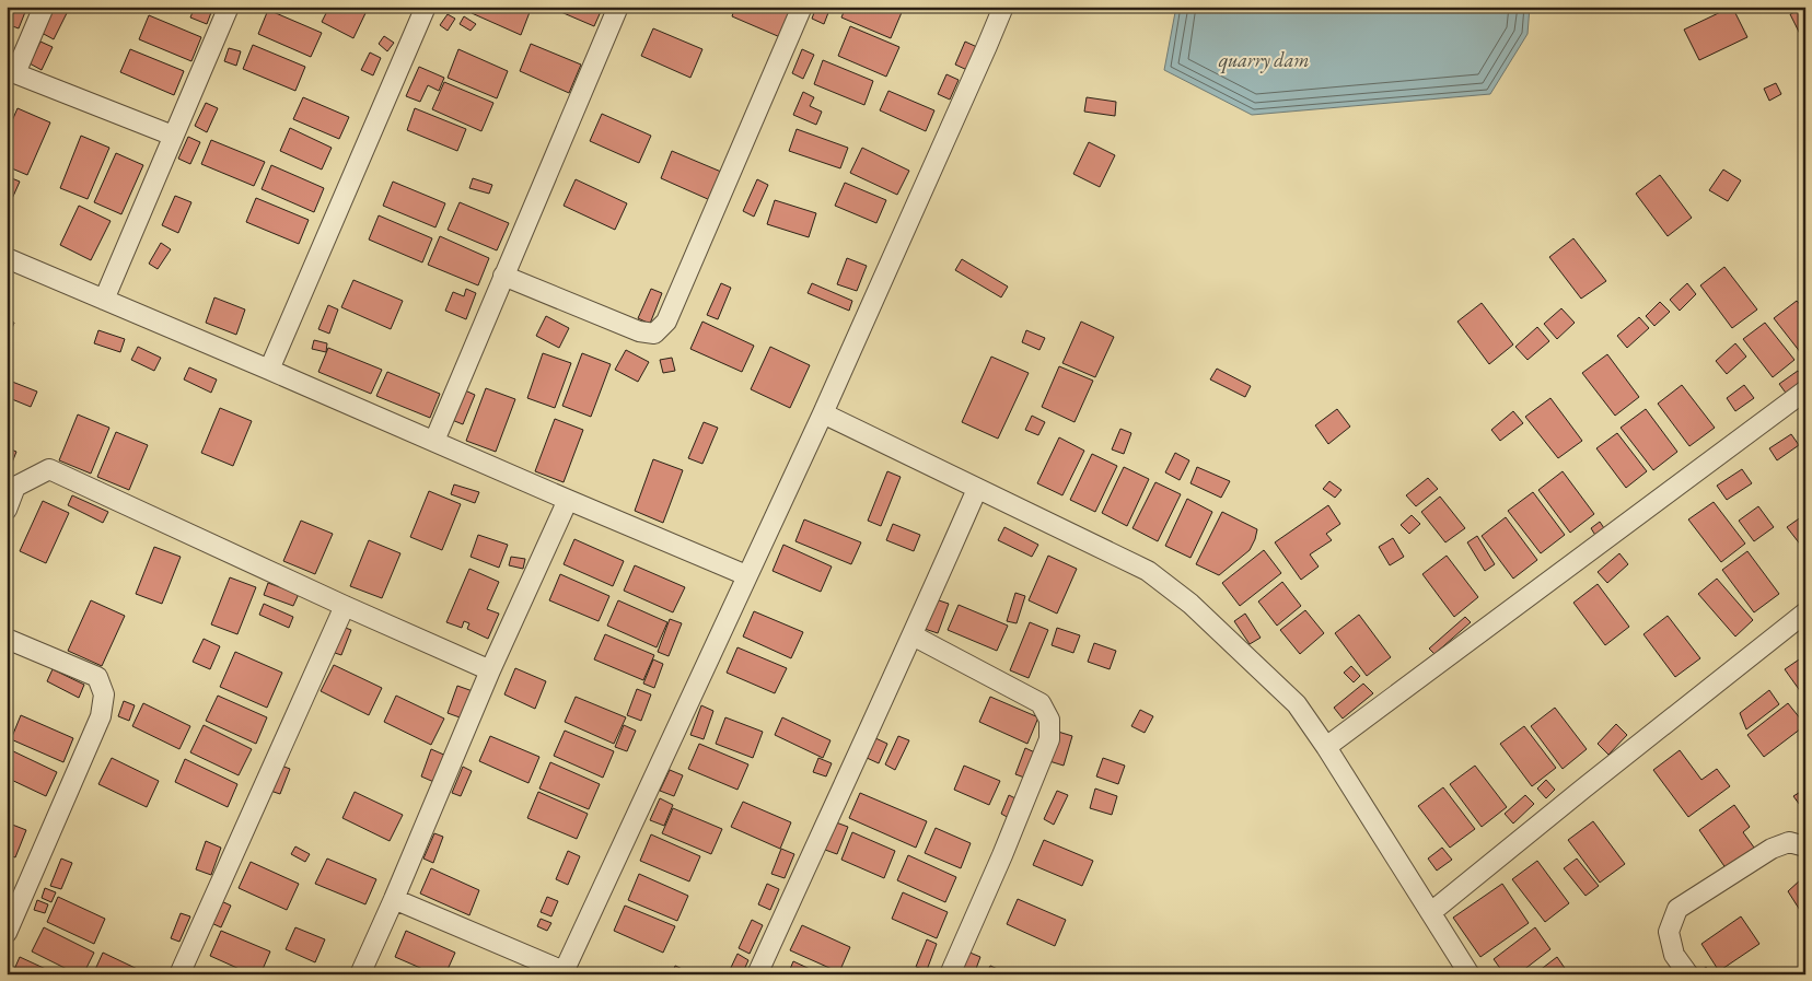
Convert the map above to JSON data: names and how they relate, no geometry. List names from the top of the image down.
{
  "water": ["quarry dam"]
}
